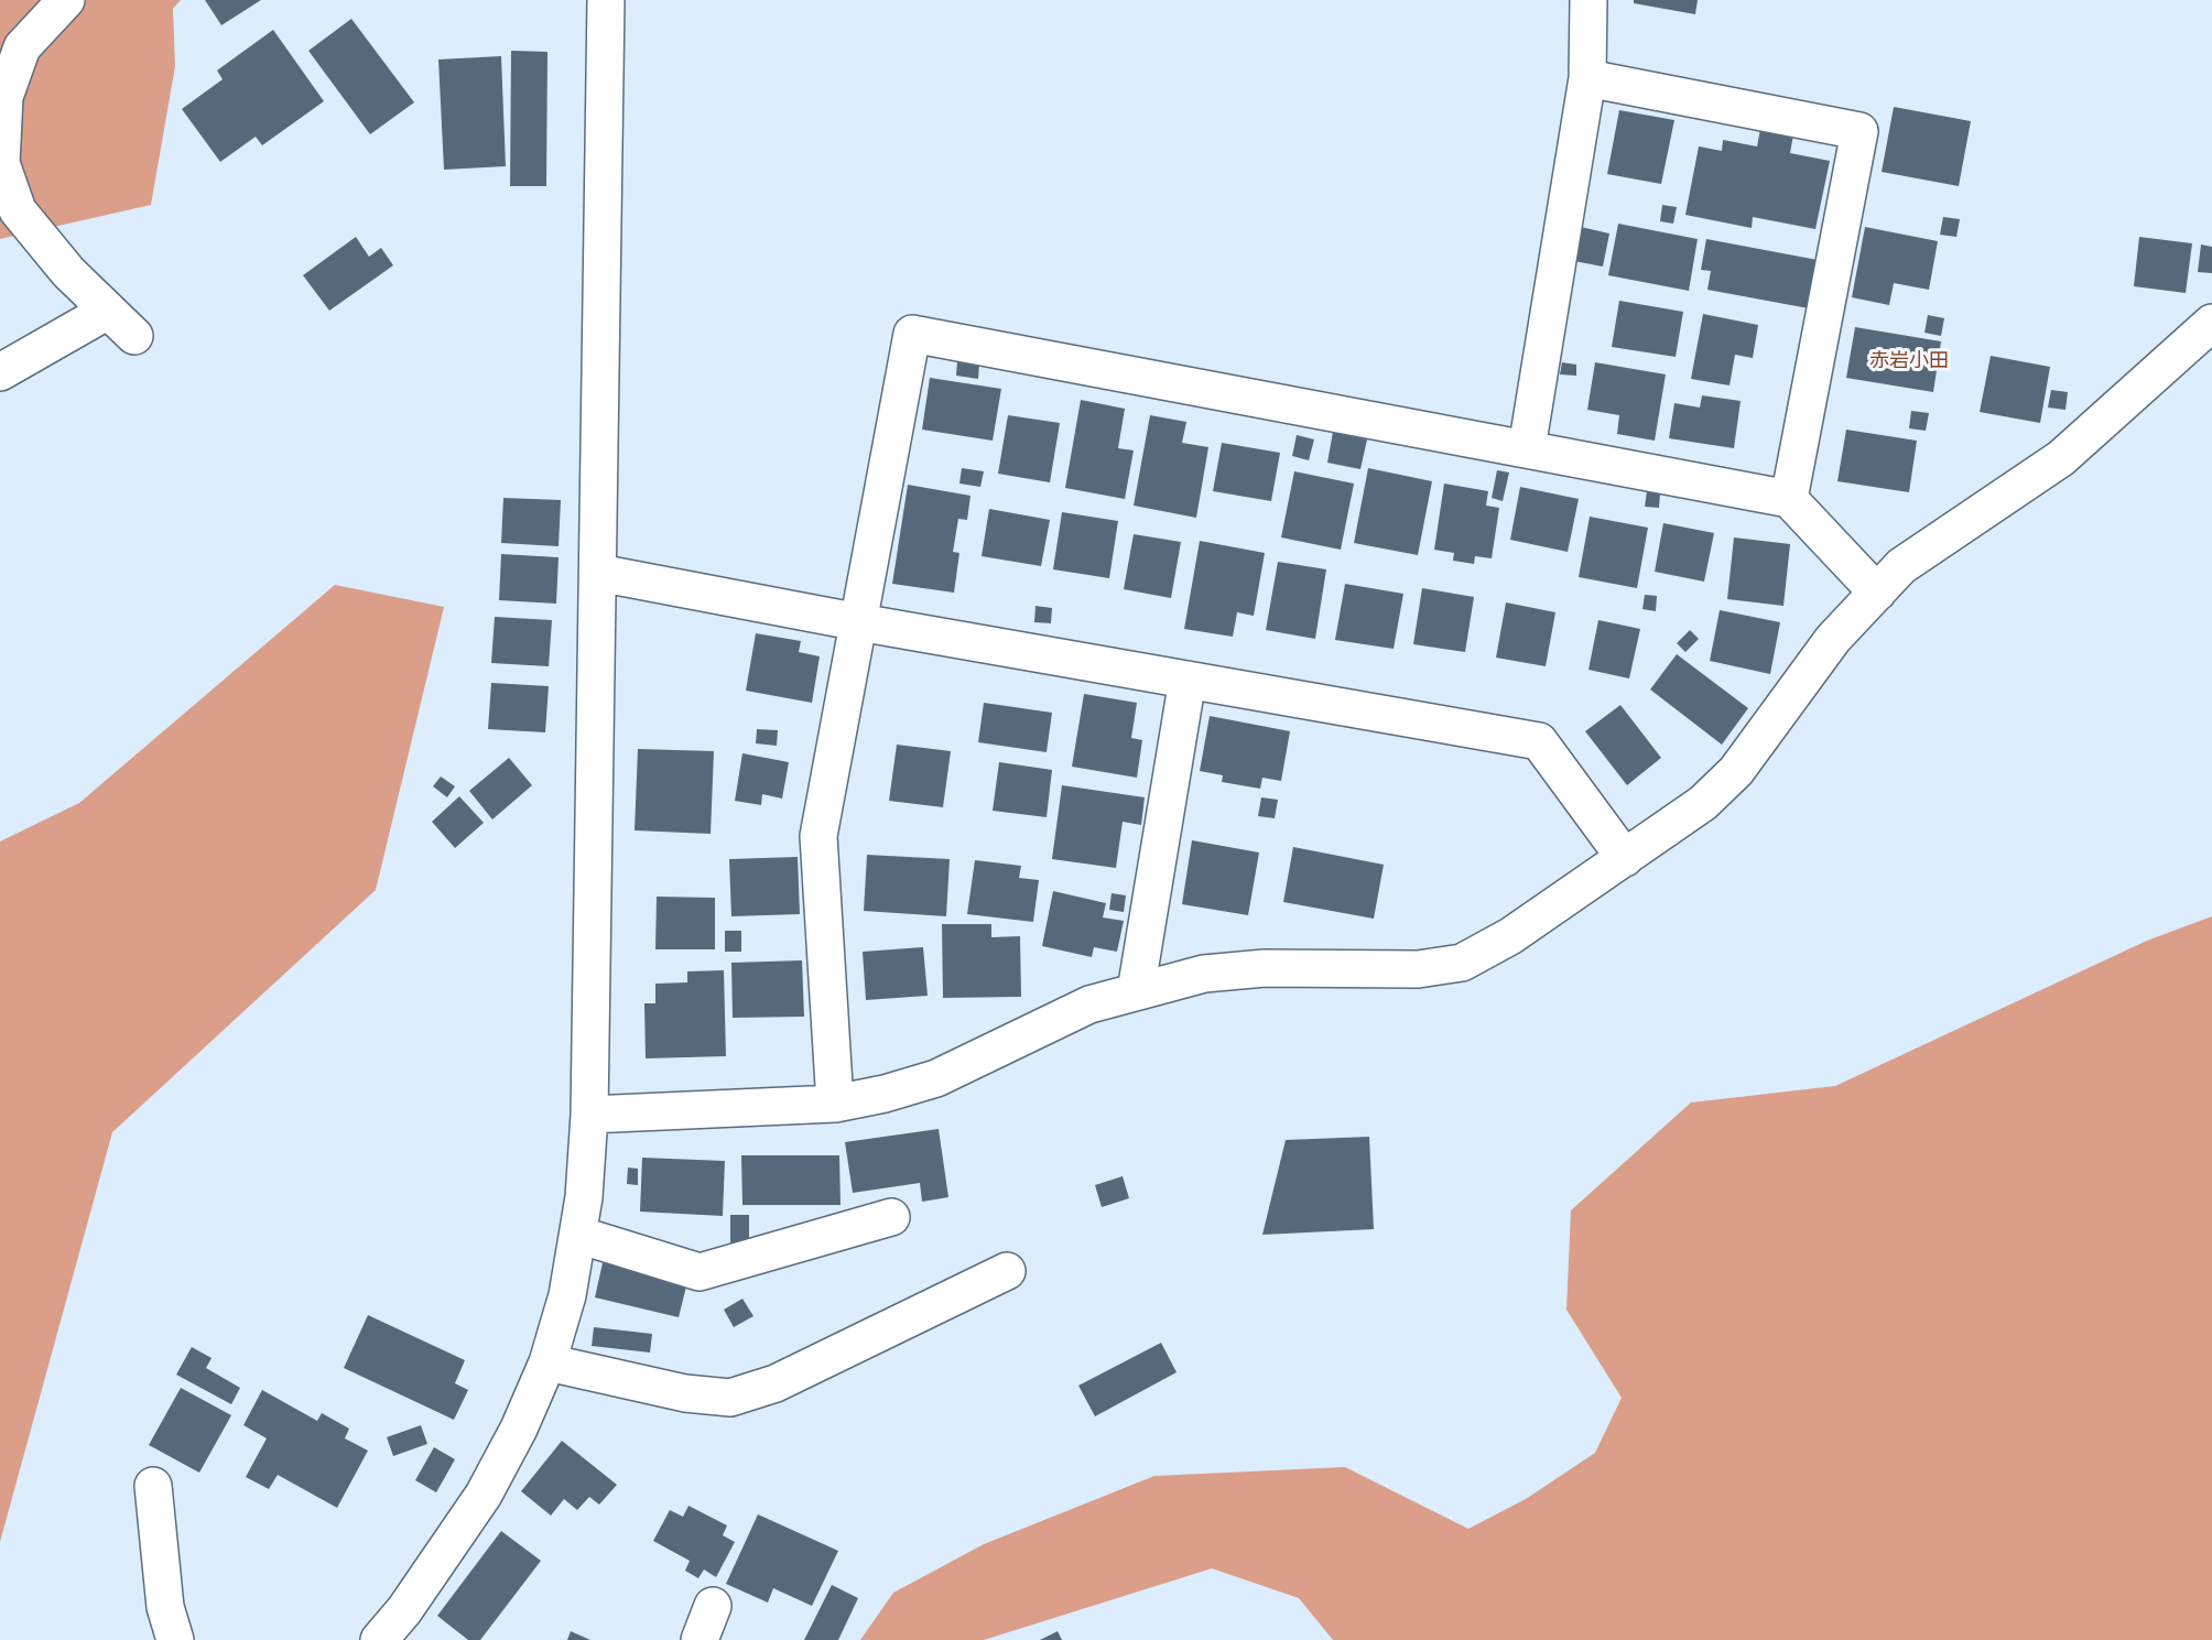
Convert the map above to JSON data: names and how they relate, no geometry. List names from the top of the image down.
{
  "districts": ["赤岩小田"]
}
